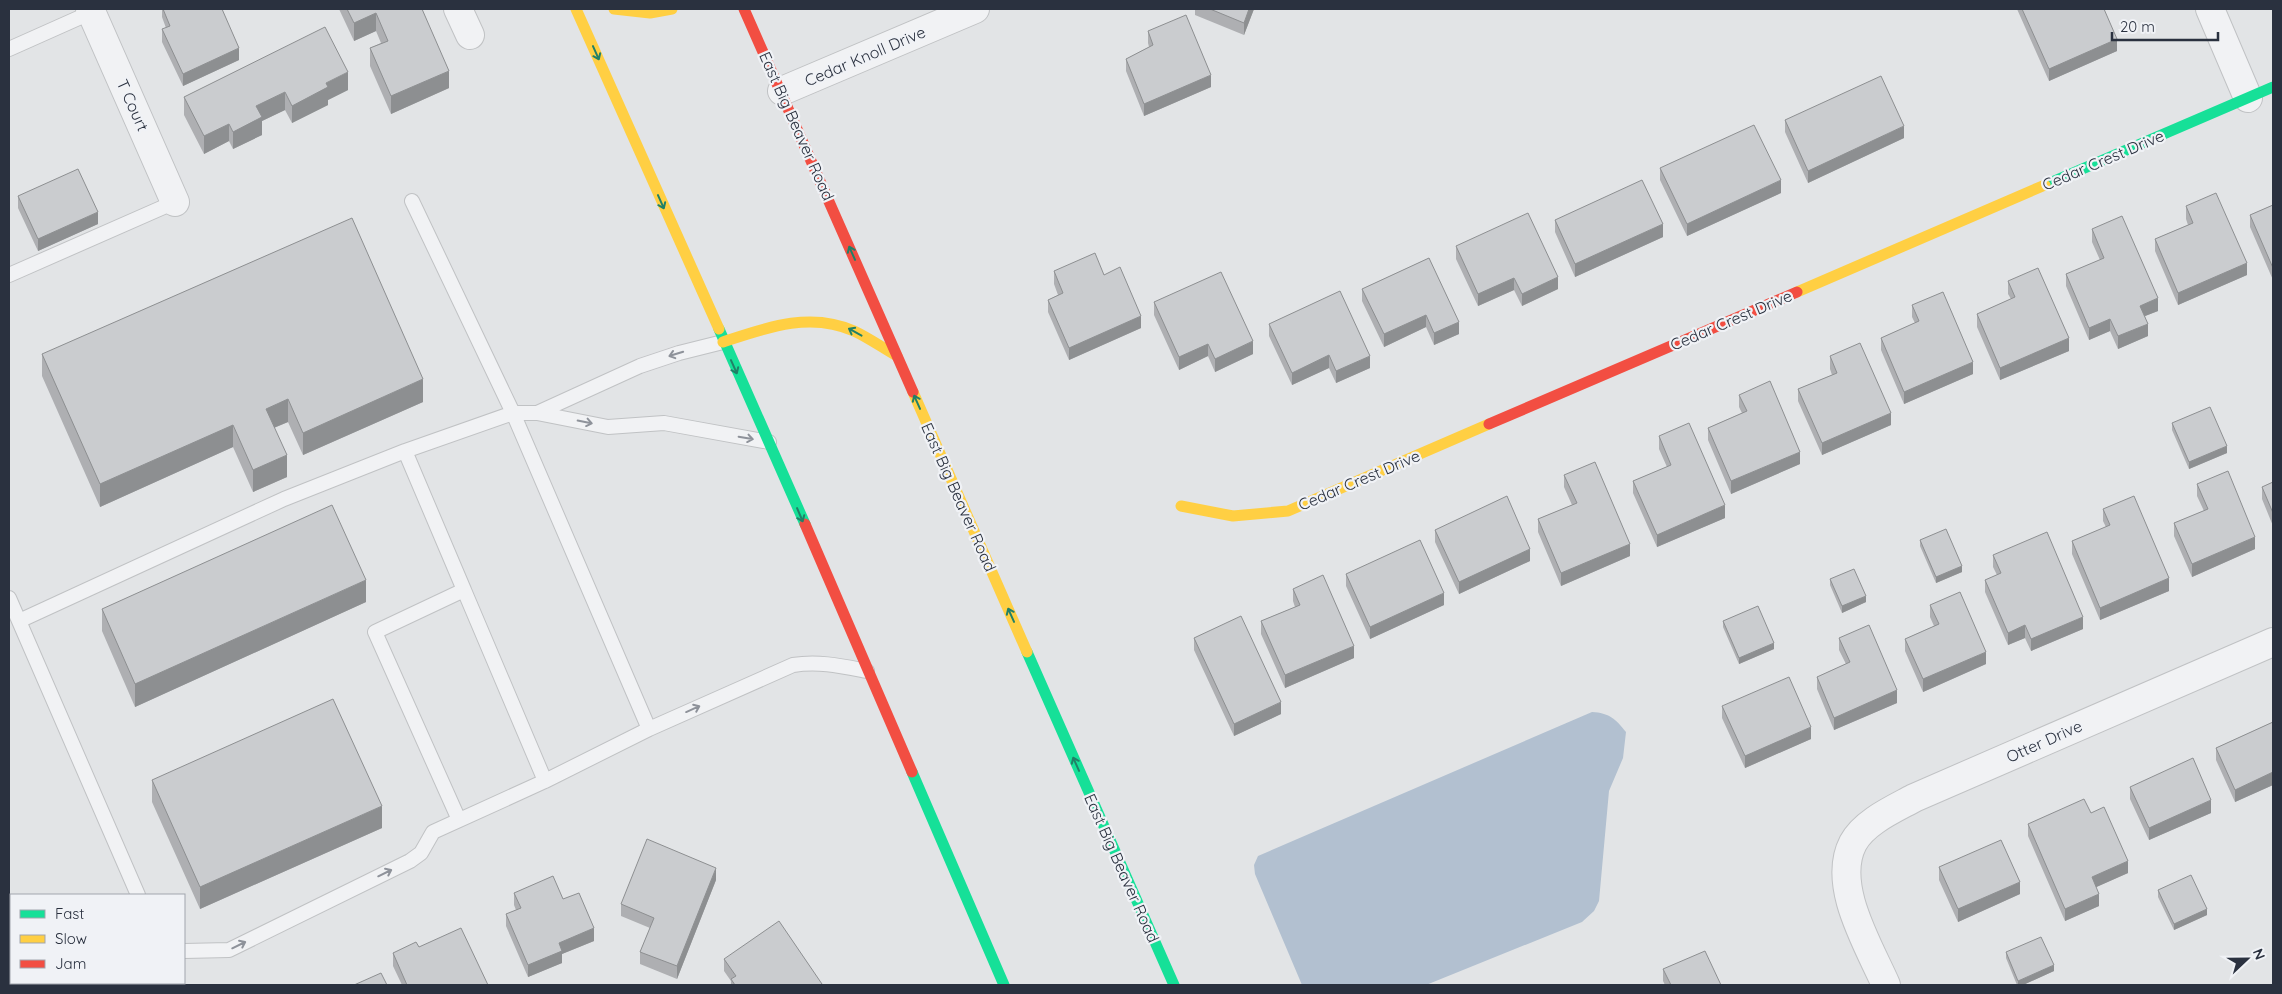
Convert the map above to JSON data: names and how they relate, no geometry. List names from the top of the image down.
{
  "streets": {
    "main road": ["East Big Beaver Road", "Cedar Crest Drive"],
    "street": ["Cedar Knoll Drive", "T Court", "Otter Drive"]
  },
  "crossings": [
    ["Cedar Knoll Drive", "East Big Beaver Road"]
  ],
  "one_way": ["East Big Beaver Road"],
  "legend": ["Fast", "Slow", "Jam"],
  "scale_bar": "20 m",
  "north": "right"
}
